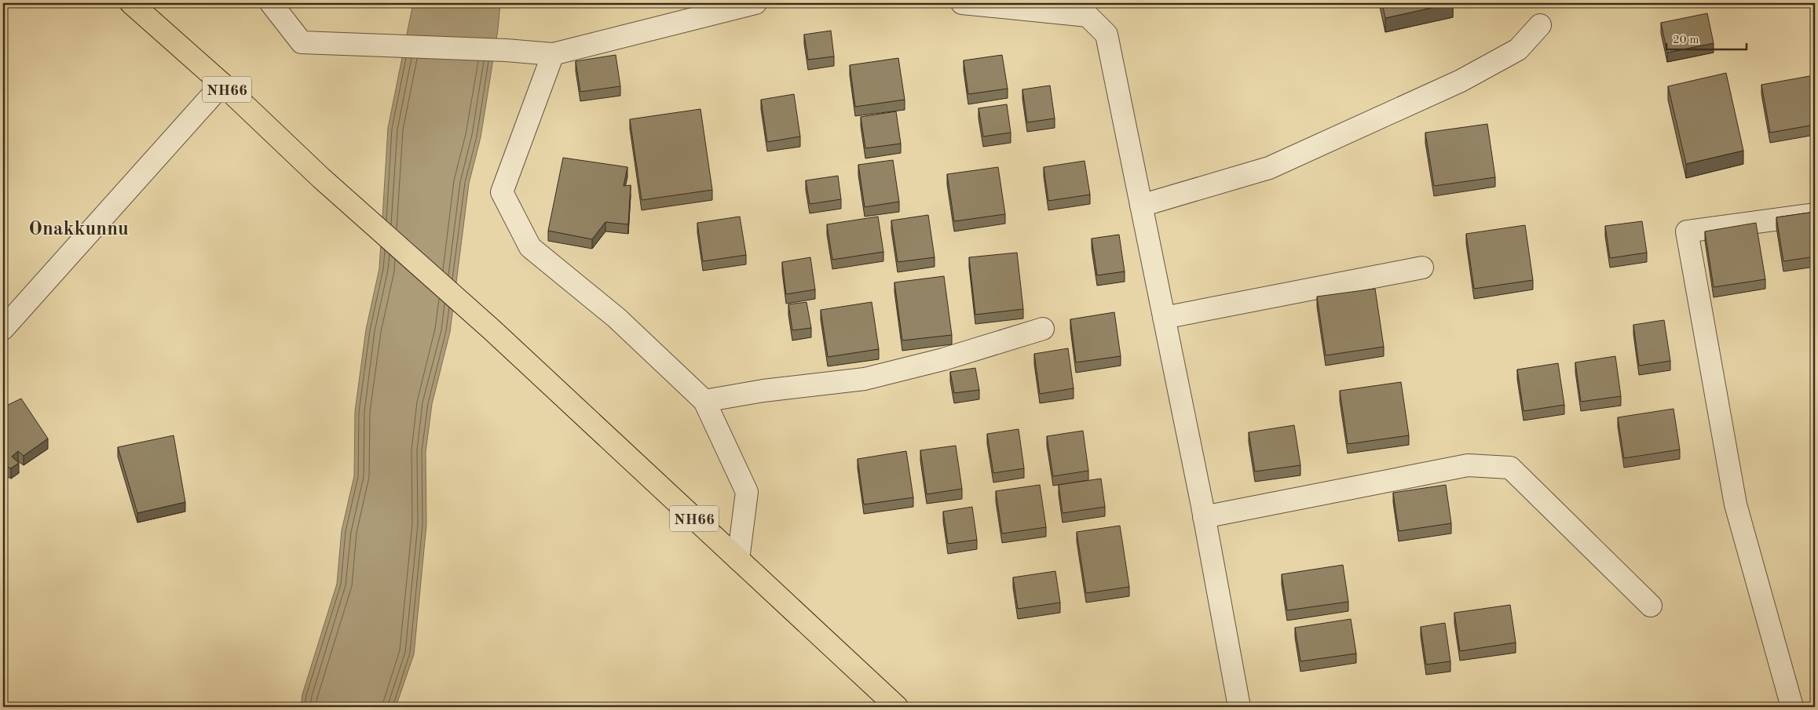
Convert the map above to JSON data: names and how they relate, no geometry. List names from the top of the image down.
{
  "streets": {
    "highway": ["NH66"]
  },
  "districts": ["Onakkunnu"],
  "scale_bar": "20 m"
}
